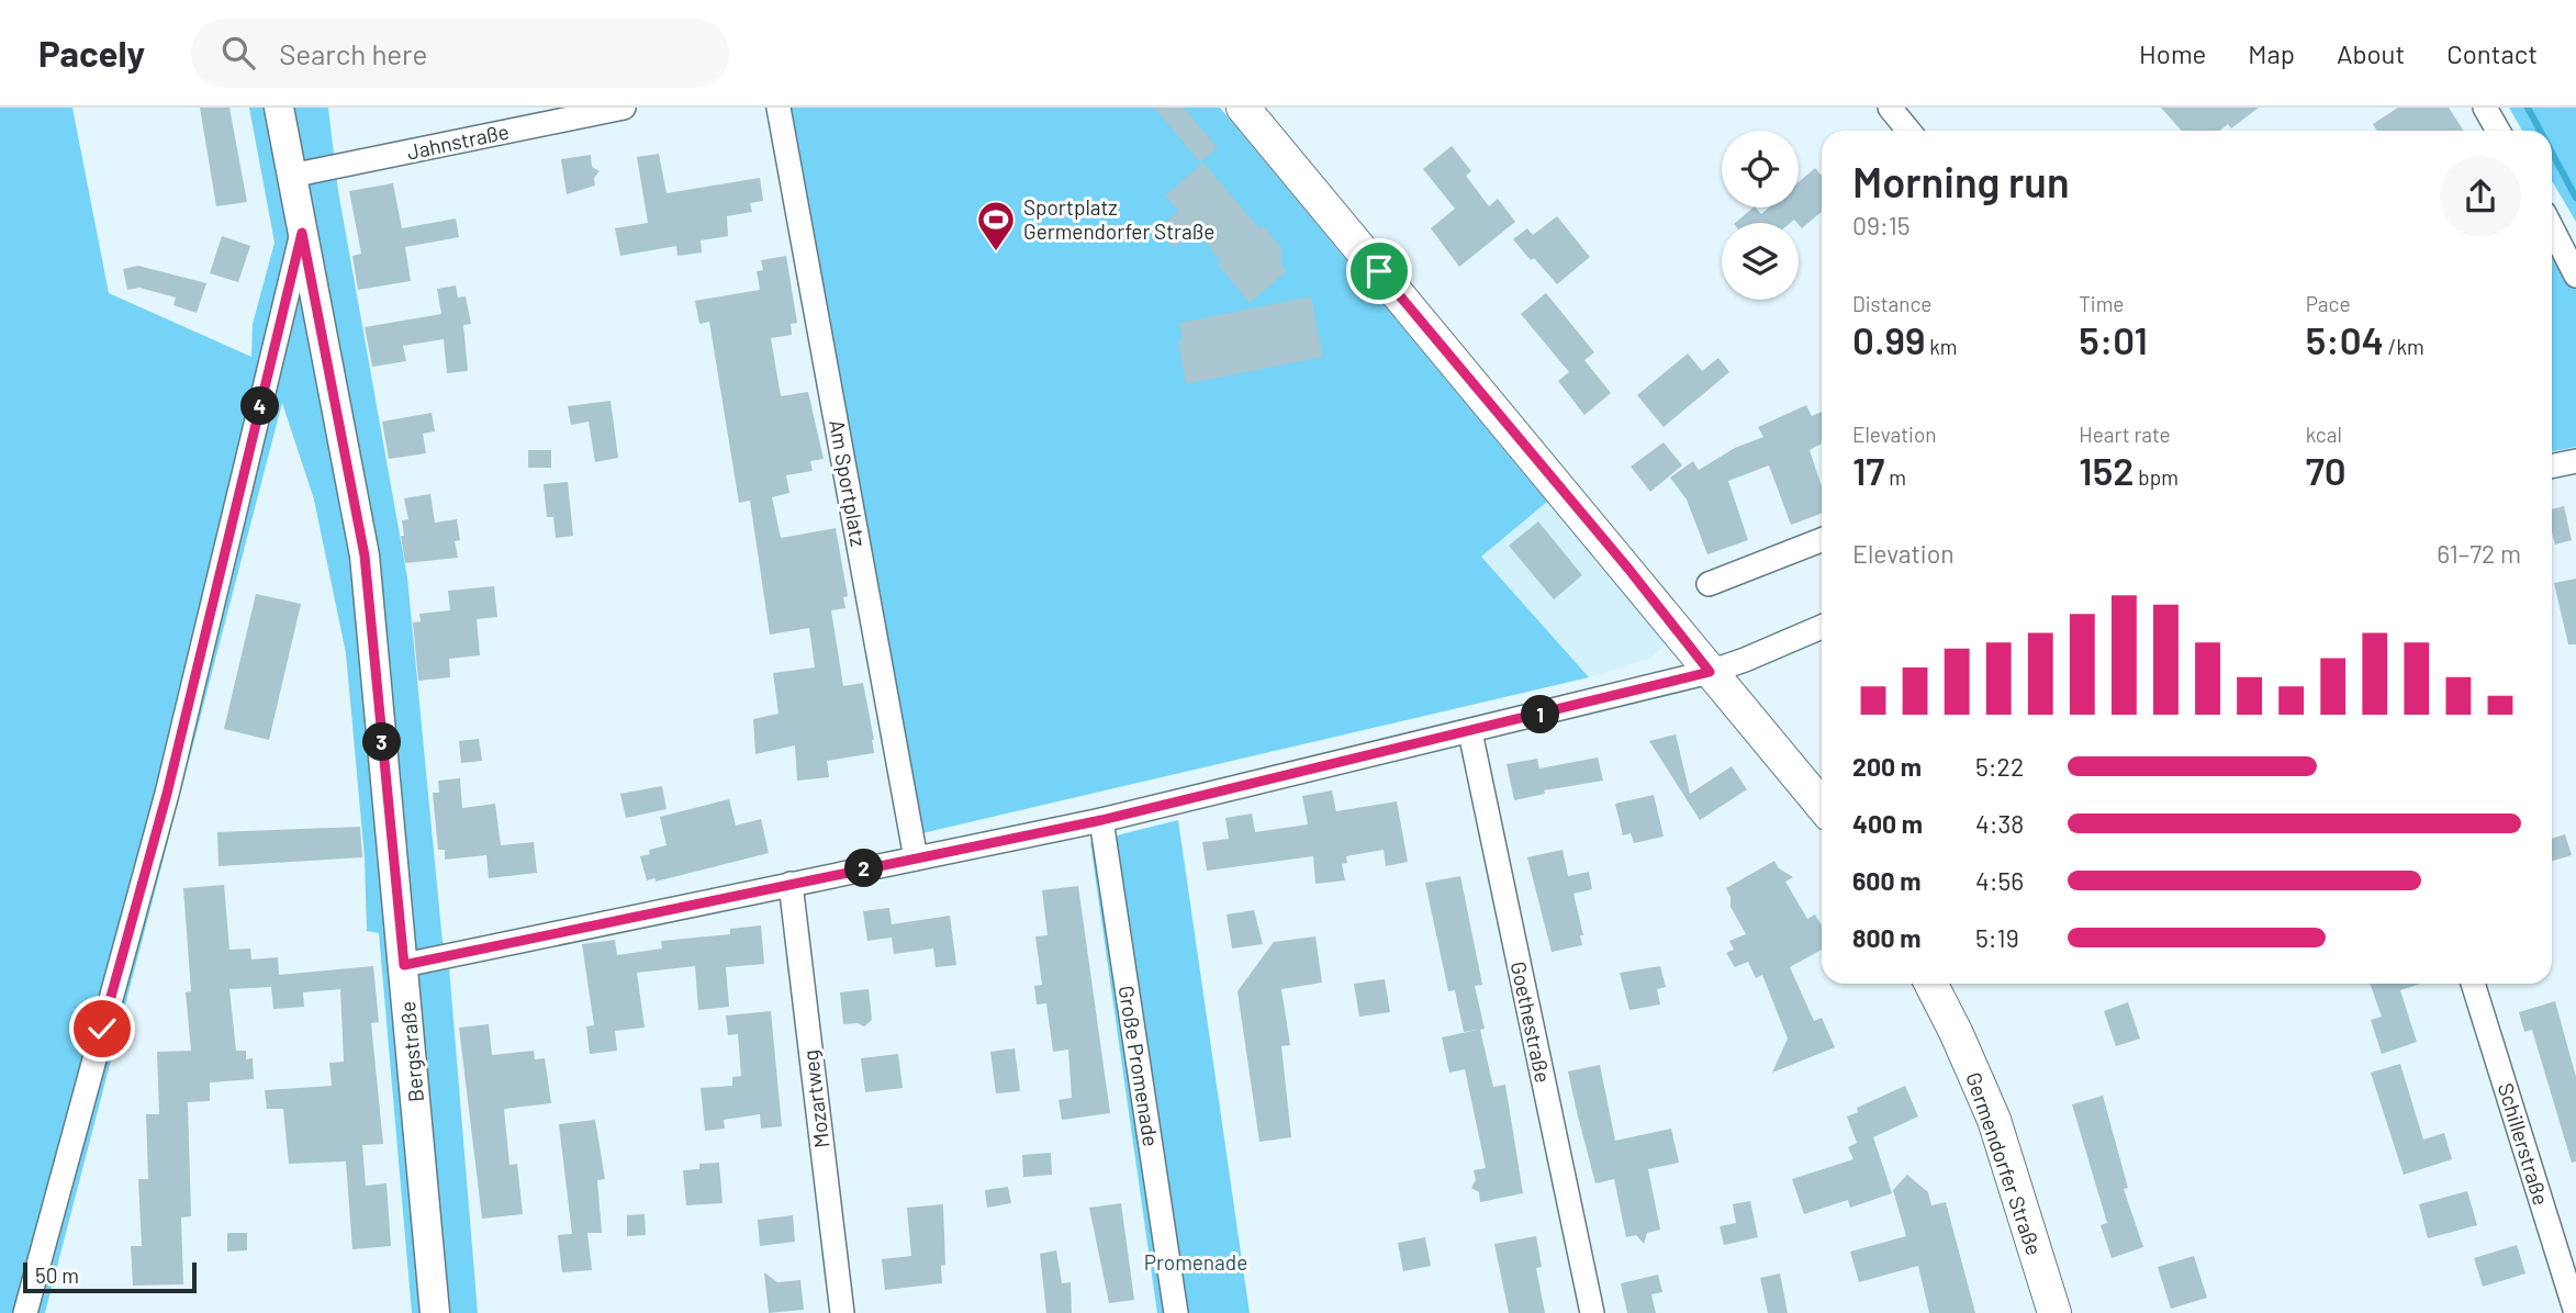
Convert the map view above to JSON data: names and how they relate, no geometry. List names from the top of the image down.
{
  "streets": {
    "main road": ["Germendorfer Straße"],
    "street": [
      "Jahnstraße",
      "Am Sportplatz",
      "Goethestraße",
      "Bergstraße",
      "Große Promenade",
      "Mozartweg",
      "Schillerstraße"
    ]
  },
  "crossings": [
    ["Jahnstraße", "Bergstraße"]
  ],
  "parks": ["Promenade"],
  "places": {
    "sports": ["Sportplatz Germendorfer Straße"]
  },
  "scale_bar": "50 m",
  "page": {
    "header": "Pacely",
    "search": "Search here",
    "nav": [
      "Home",
      "Map",
      "About",
      "Contact"
    ],
    "heading": ["Morning run", "09:15"],
    "stats": [
      ["Distance", "0.99 km"],
      ["Time", "5:01"],
      ["Pace", "5:04 /km"],
      ["Elevation", "17 m"],
      ["Heart rate", "152 bpm"],
      ["kcal", "70"]
    ],
    "pins": [
      "4",
      "1",
      "3",
      "2"
    ],
    "chart": ["Elevation", "61–72 m"],
    "list": [
      {
        "name": "200 m",
        "note": "5:22"
      },
      {
        "name": "400 m",
        "note": "4:38"
      },
      {
        "name": "600 m",
        "note": "4:56"
      },
      {
        "name": "800 m",
        "note": "5:19"
      }
    ],
    "scale": "50 m"
  }
}
